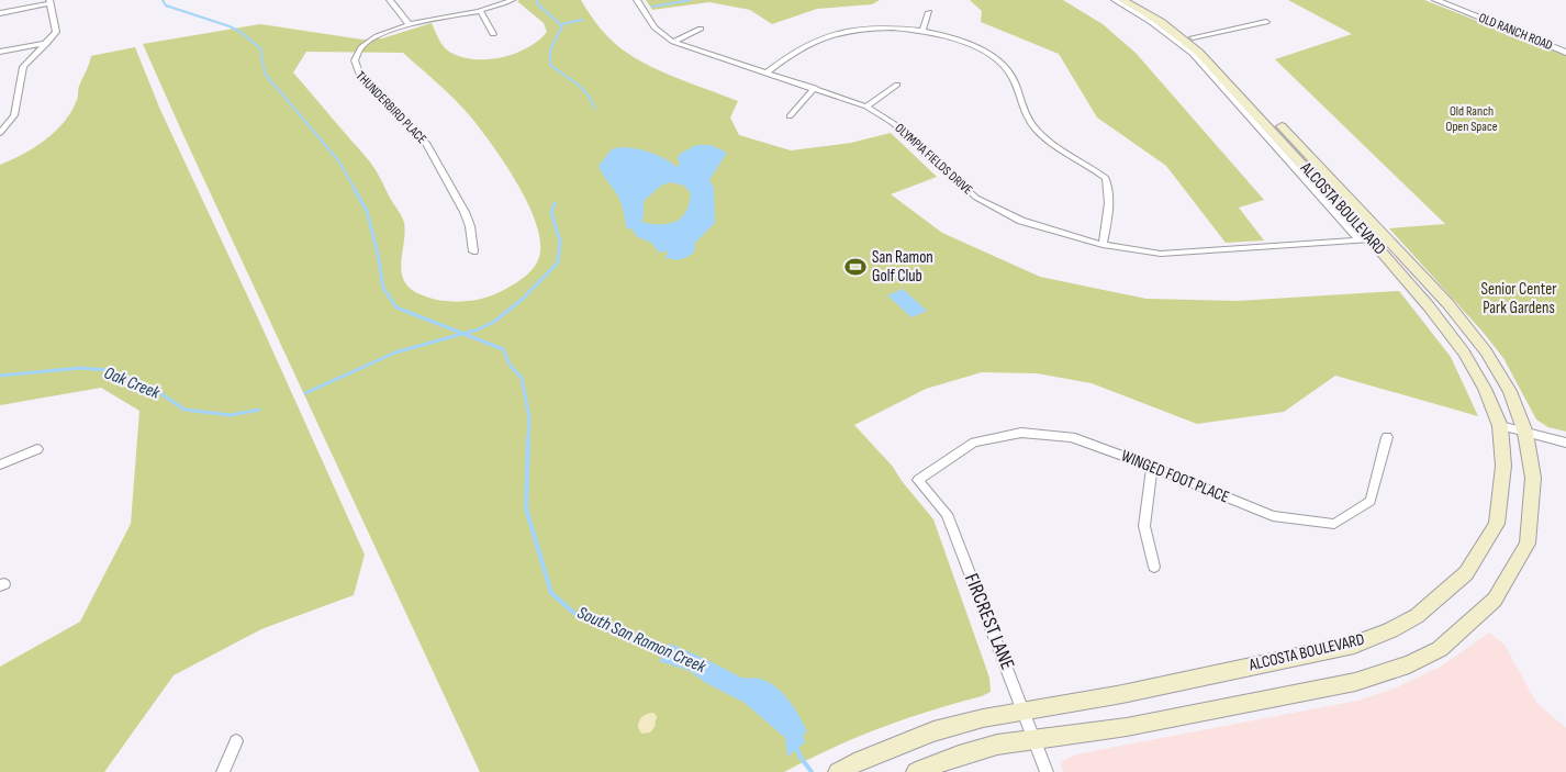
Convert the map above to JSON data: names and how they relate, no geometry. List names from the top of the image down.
{
  "streets": {
    "main road": ["ALCOSTA BOULEVARD"],
    "street": [
      "OLD RANCH ROAD",
      "THUNDERBIRD PLACE",
      "OLYMPIA FIELDS DRIVE",
      "WINGED FOOT PLACE",
      "FIRCREST LANE"
    ]
  },
  "crossings": [
    ["OLYMPIA FIELDS DRIVE", "ALCOSTA BOULEVARD"],
    ["ALCOSTA BOULEVARD", "FIRCREST LANE"],
    ["WINGED FOOT PLACE", "FIRCREST LANE"]
  ],
  "water": ["Oak Creek", "South San Ramon Creek"],
  "parks": ["Old Ranch Open Space", "Senior Center Park Gardens"],
  "places": {
    "sports": ["San Ramon Golf Club"]
  }
}
